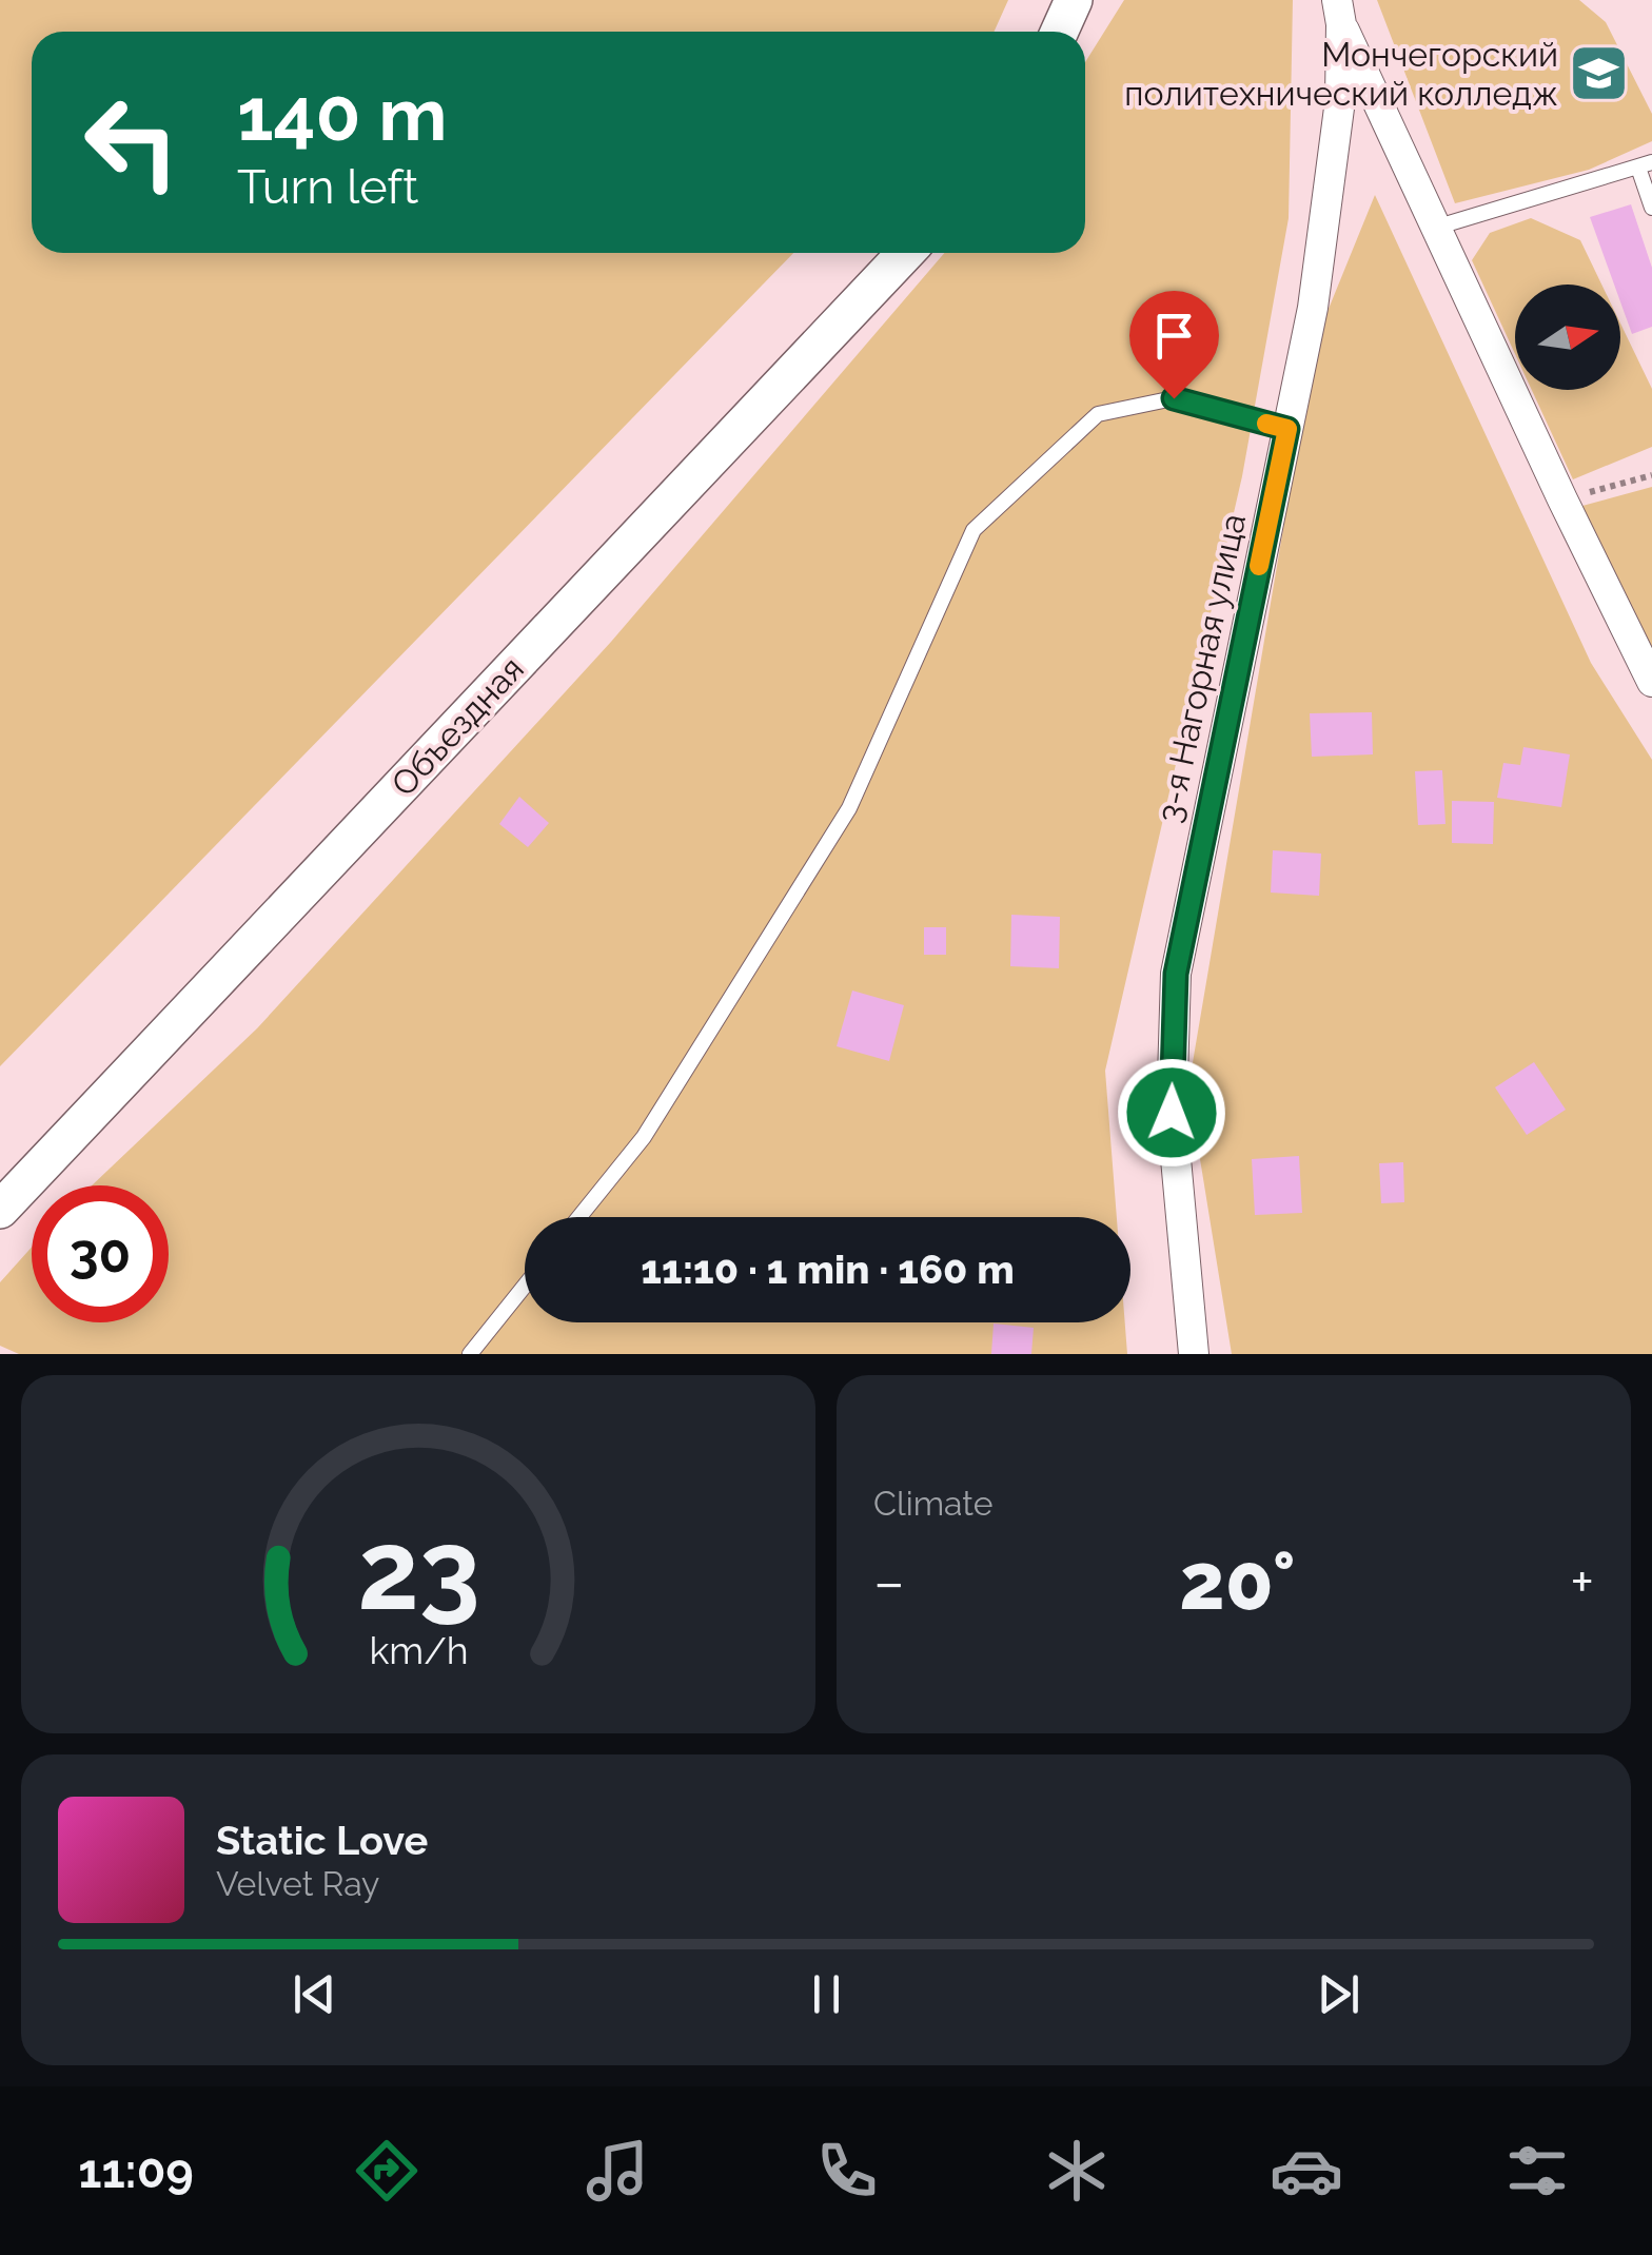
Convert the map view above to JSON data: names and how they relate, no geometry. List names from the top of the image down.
{
  "streets": {
    "street": ["3-я Нагорная улица", "Объездная"]
  },
  "places": {
    "school or university": ["Мончегорский политехнический колледж"]
  },
  "north": "right",
  "page": {
    "turn": ["140 m", "Turn left"],
    "limit": "30",
    "trip": "11:10 · 1 min · 160 m",
    "tile": "Climate",
    "heat": ["−", "20°", "+"],
    "song": ["Static Love", "Velvet Ray"],
    "tabs": "11:09",
    "gauge": ["23", "km/h"]
  }
}
